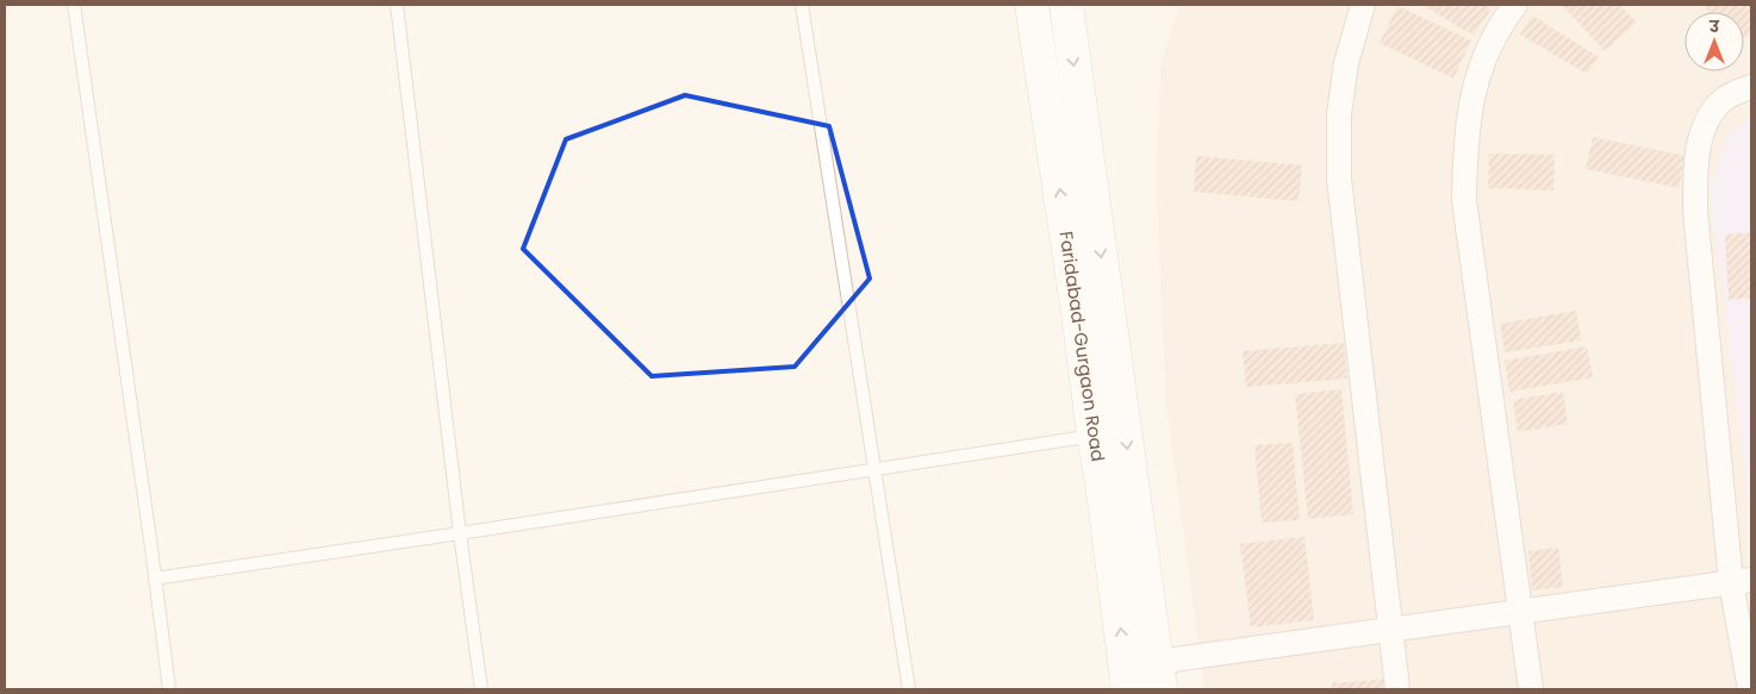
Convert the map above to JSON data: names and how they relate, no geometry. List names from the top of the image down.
{
  "streets": {
    "main road": ["Faridabad-Gurgaon Road"]
  },
  "north": "top"
}
